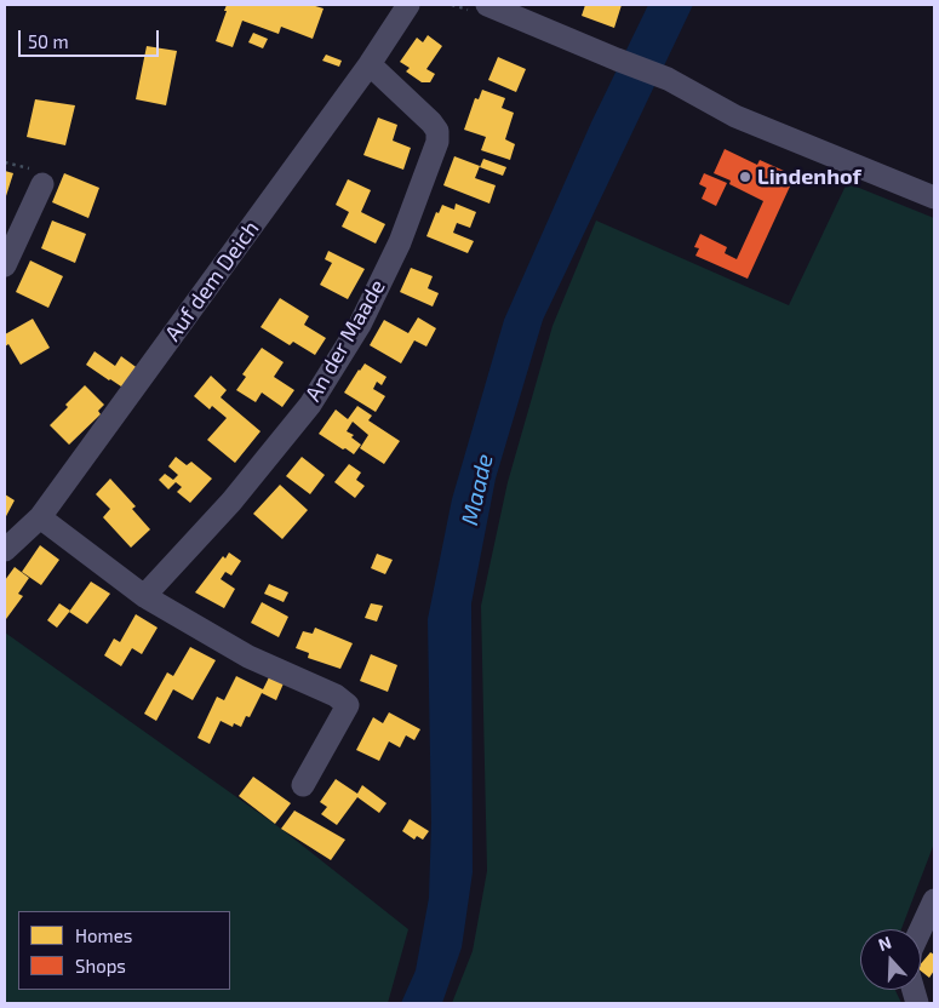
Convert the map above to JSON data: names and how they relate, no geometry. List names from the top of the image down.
{
  "streets": {
    "street": ["Auf dem Deich", "An der Maade"]
  },
  "crossings": [
    ["Auf dem Deich", "An der Maade"]
  ],
  "water": ["Maade"],
  "places": ["Lindenhof"],
  "legend": ["Homes", "Shops"],
  "scale_bar": "50 m",
  "north": "top"
}
